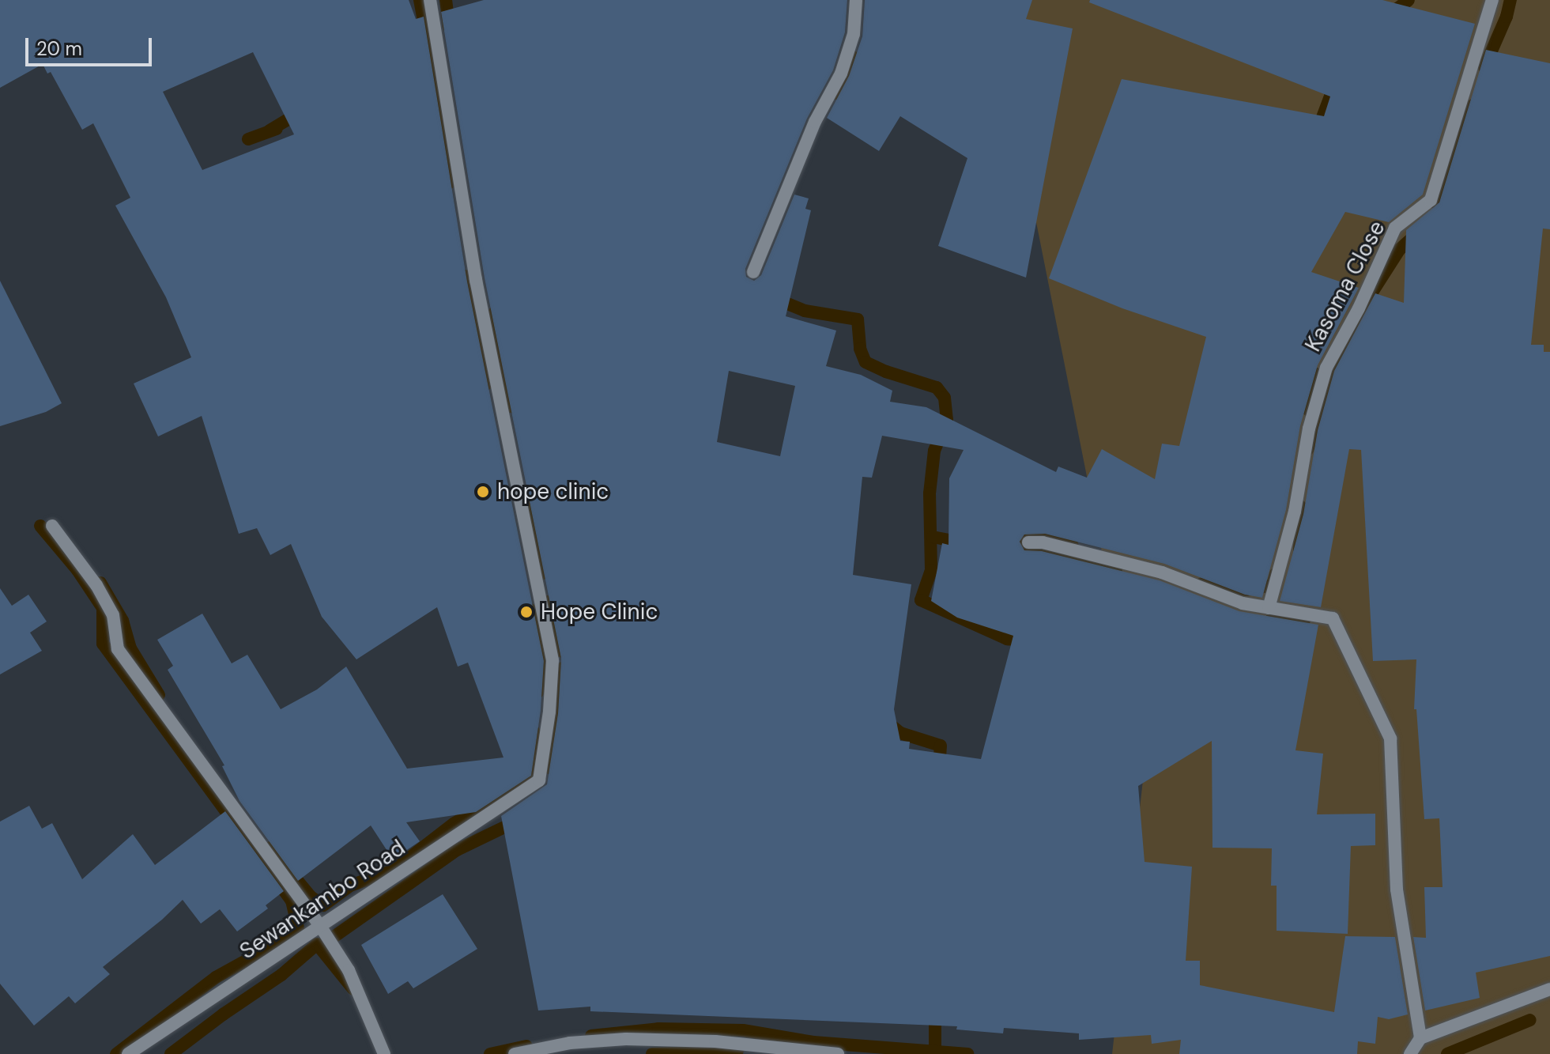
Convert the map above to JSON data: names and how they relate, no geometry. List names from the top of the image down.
{
  "streets": {
    "street": ["Kasoma Close", "Sewankambo Road"]
  },
  "places": ["hope clinic", "Hope Clinic"],
  "scale_bar": "20 m"
}
